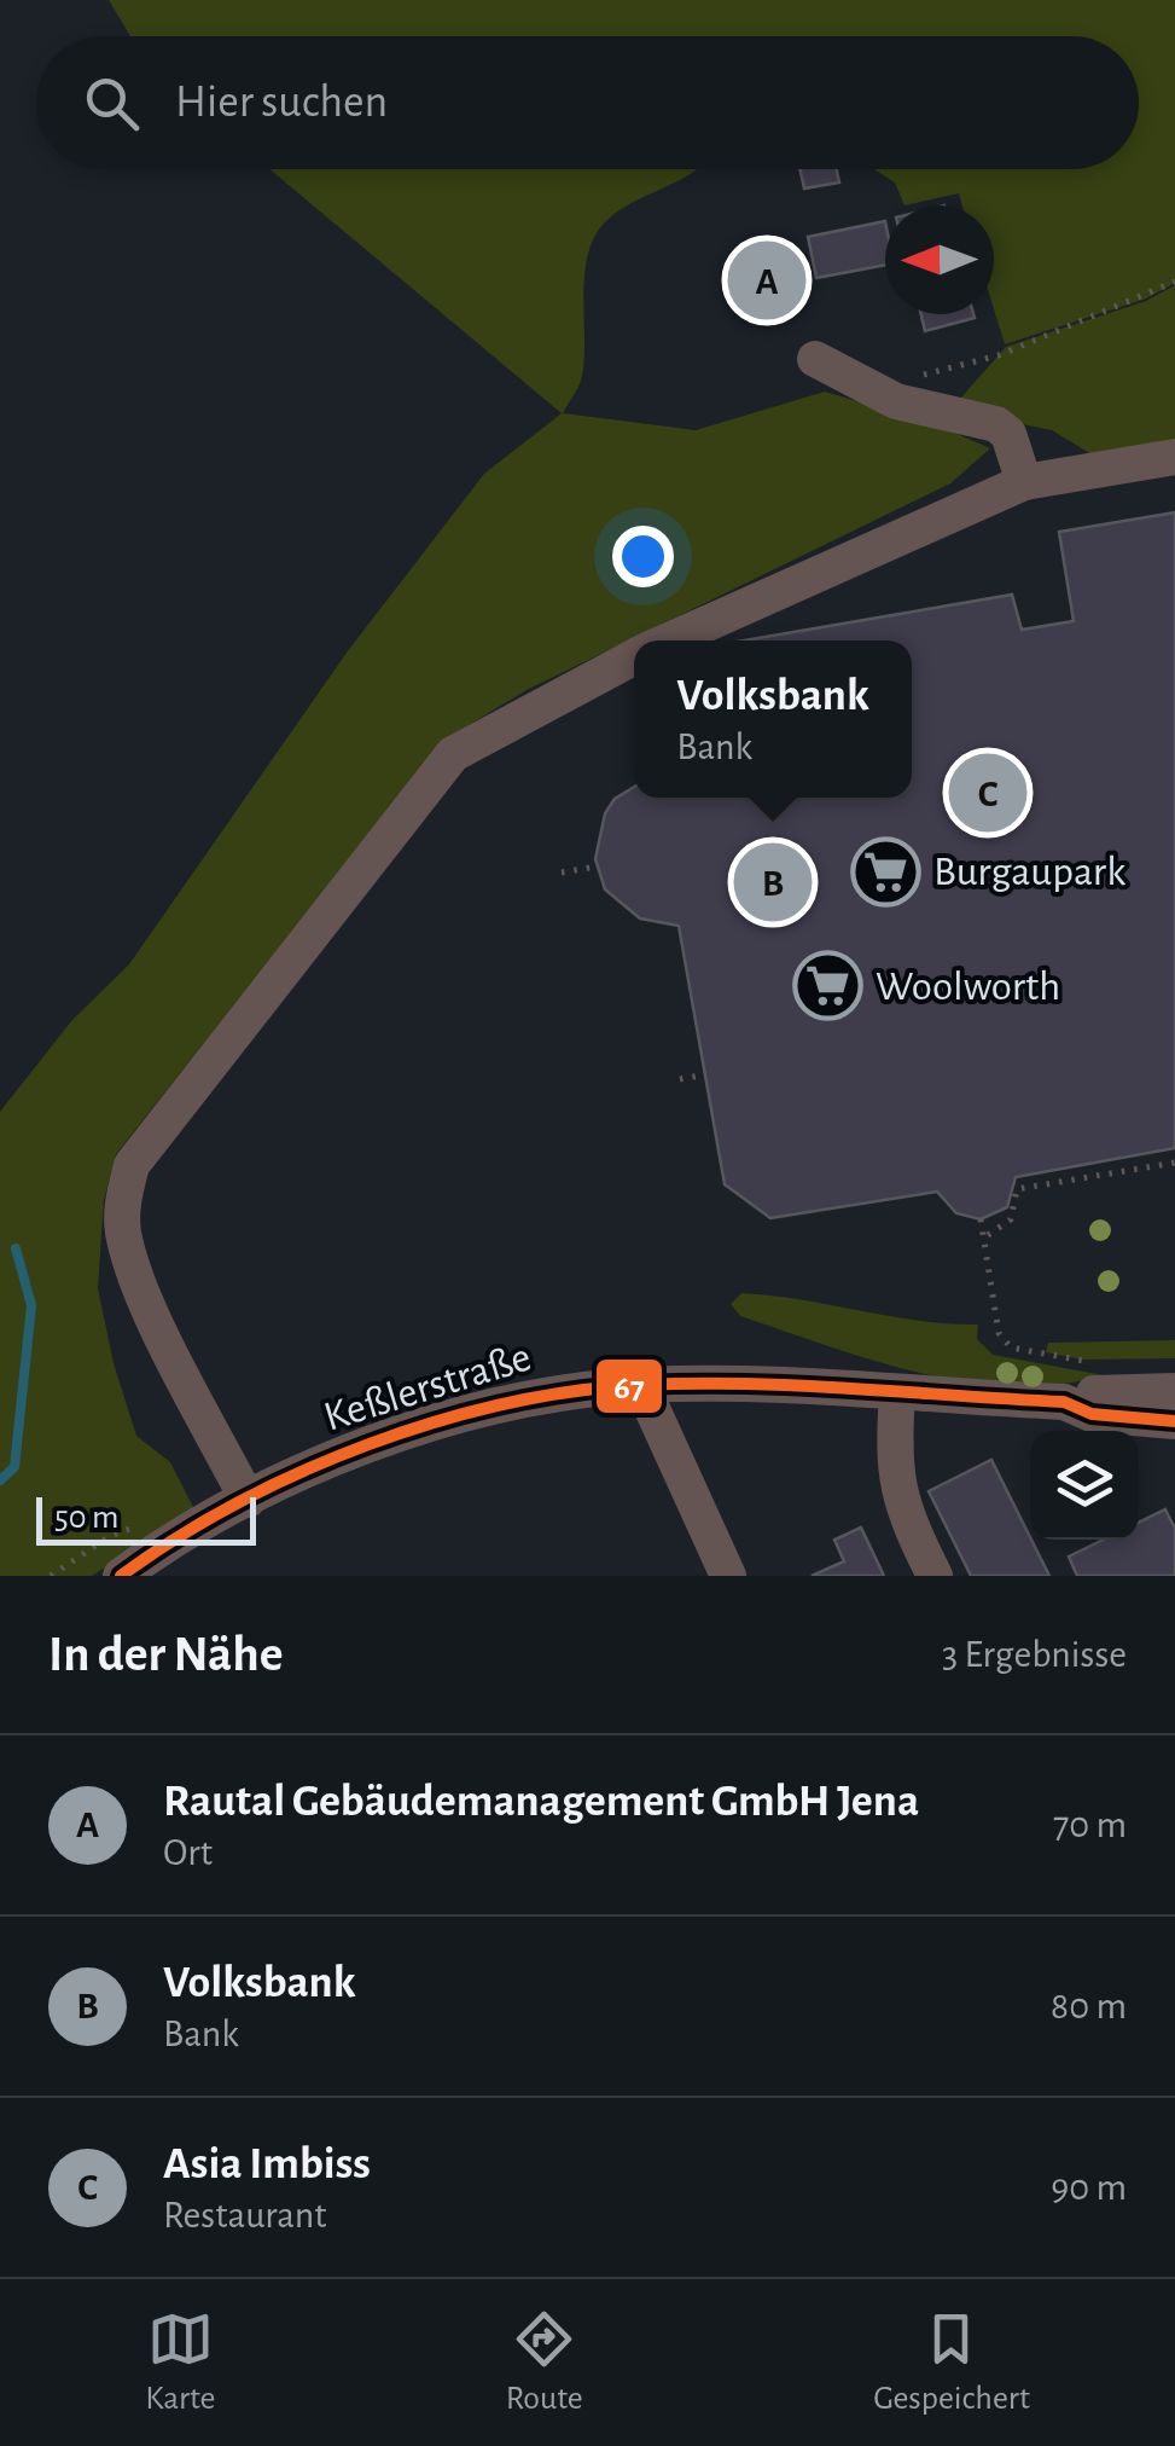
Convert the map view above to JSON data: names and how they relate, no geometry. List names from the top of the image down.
{
  "streets": {
    "street": ["Keßlerstraße"]
  },
  "places": {
    "supermarket": ["Burgaupark", "Woolworth"]
  },
  "lines": ["transit line 67"],
  "scale_bar": "50 m",
  "north": "left",
  "page": {
    "search": "Hier suchen",
    "pins": ["A", "C", "B"],
    "popup": ["Volksbank", "Bank"],
    "scale": "50 m",
    "heading": ["In der Nähe", "3 Ergebnisse"],
    "list": [
      {
        "mark": "A",
        "name": "Rautal Gebäudemanagement GmbH Jena",
        "note": "Ort",
        "value": "70 m"
      },
      {
        "mark": "B",
        "name": "Volksbank",
        "note": "Bank",
        "value": "80 m"
      },
      {
        "mark": "C",
        "name": "Asia Imbiss",
        "note": "Restaurant",
        "value": "90 m"
      }
    ],
    "nav": ["Karte", "Route", "Gespeichert"]
  }
}
